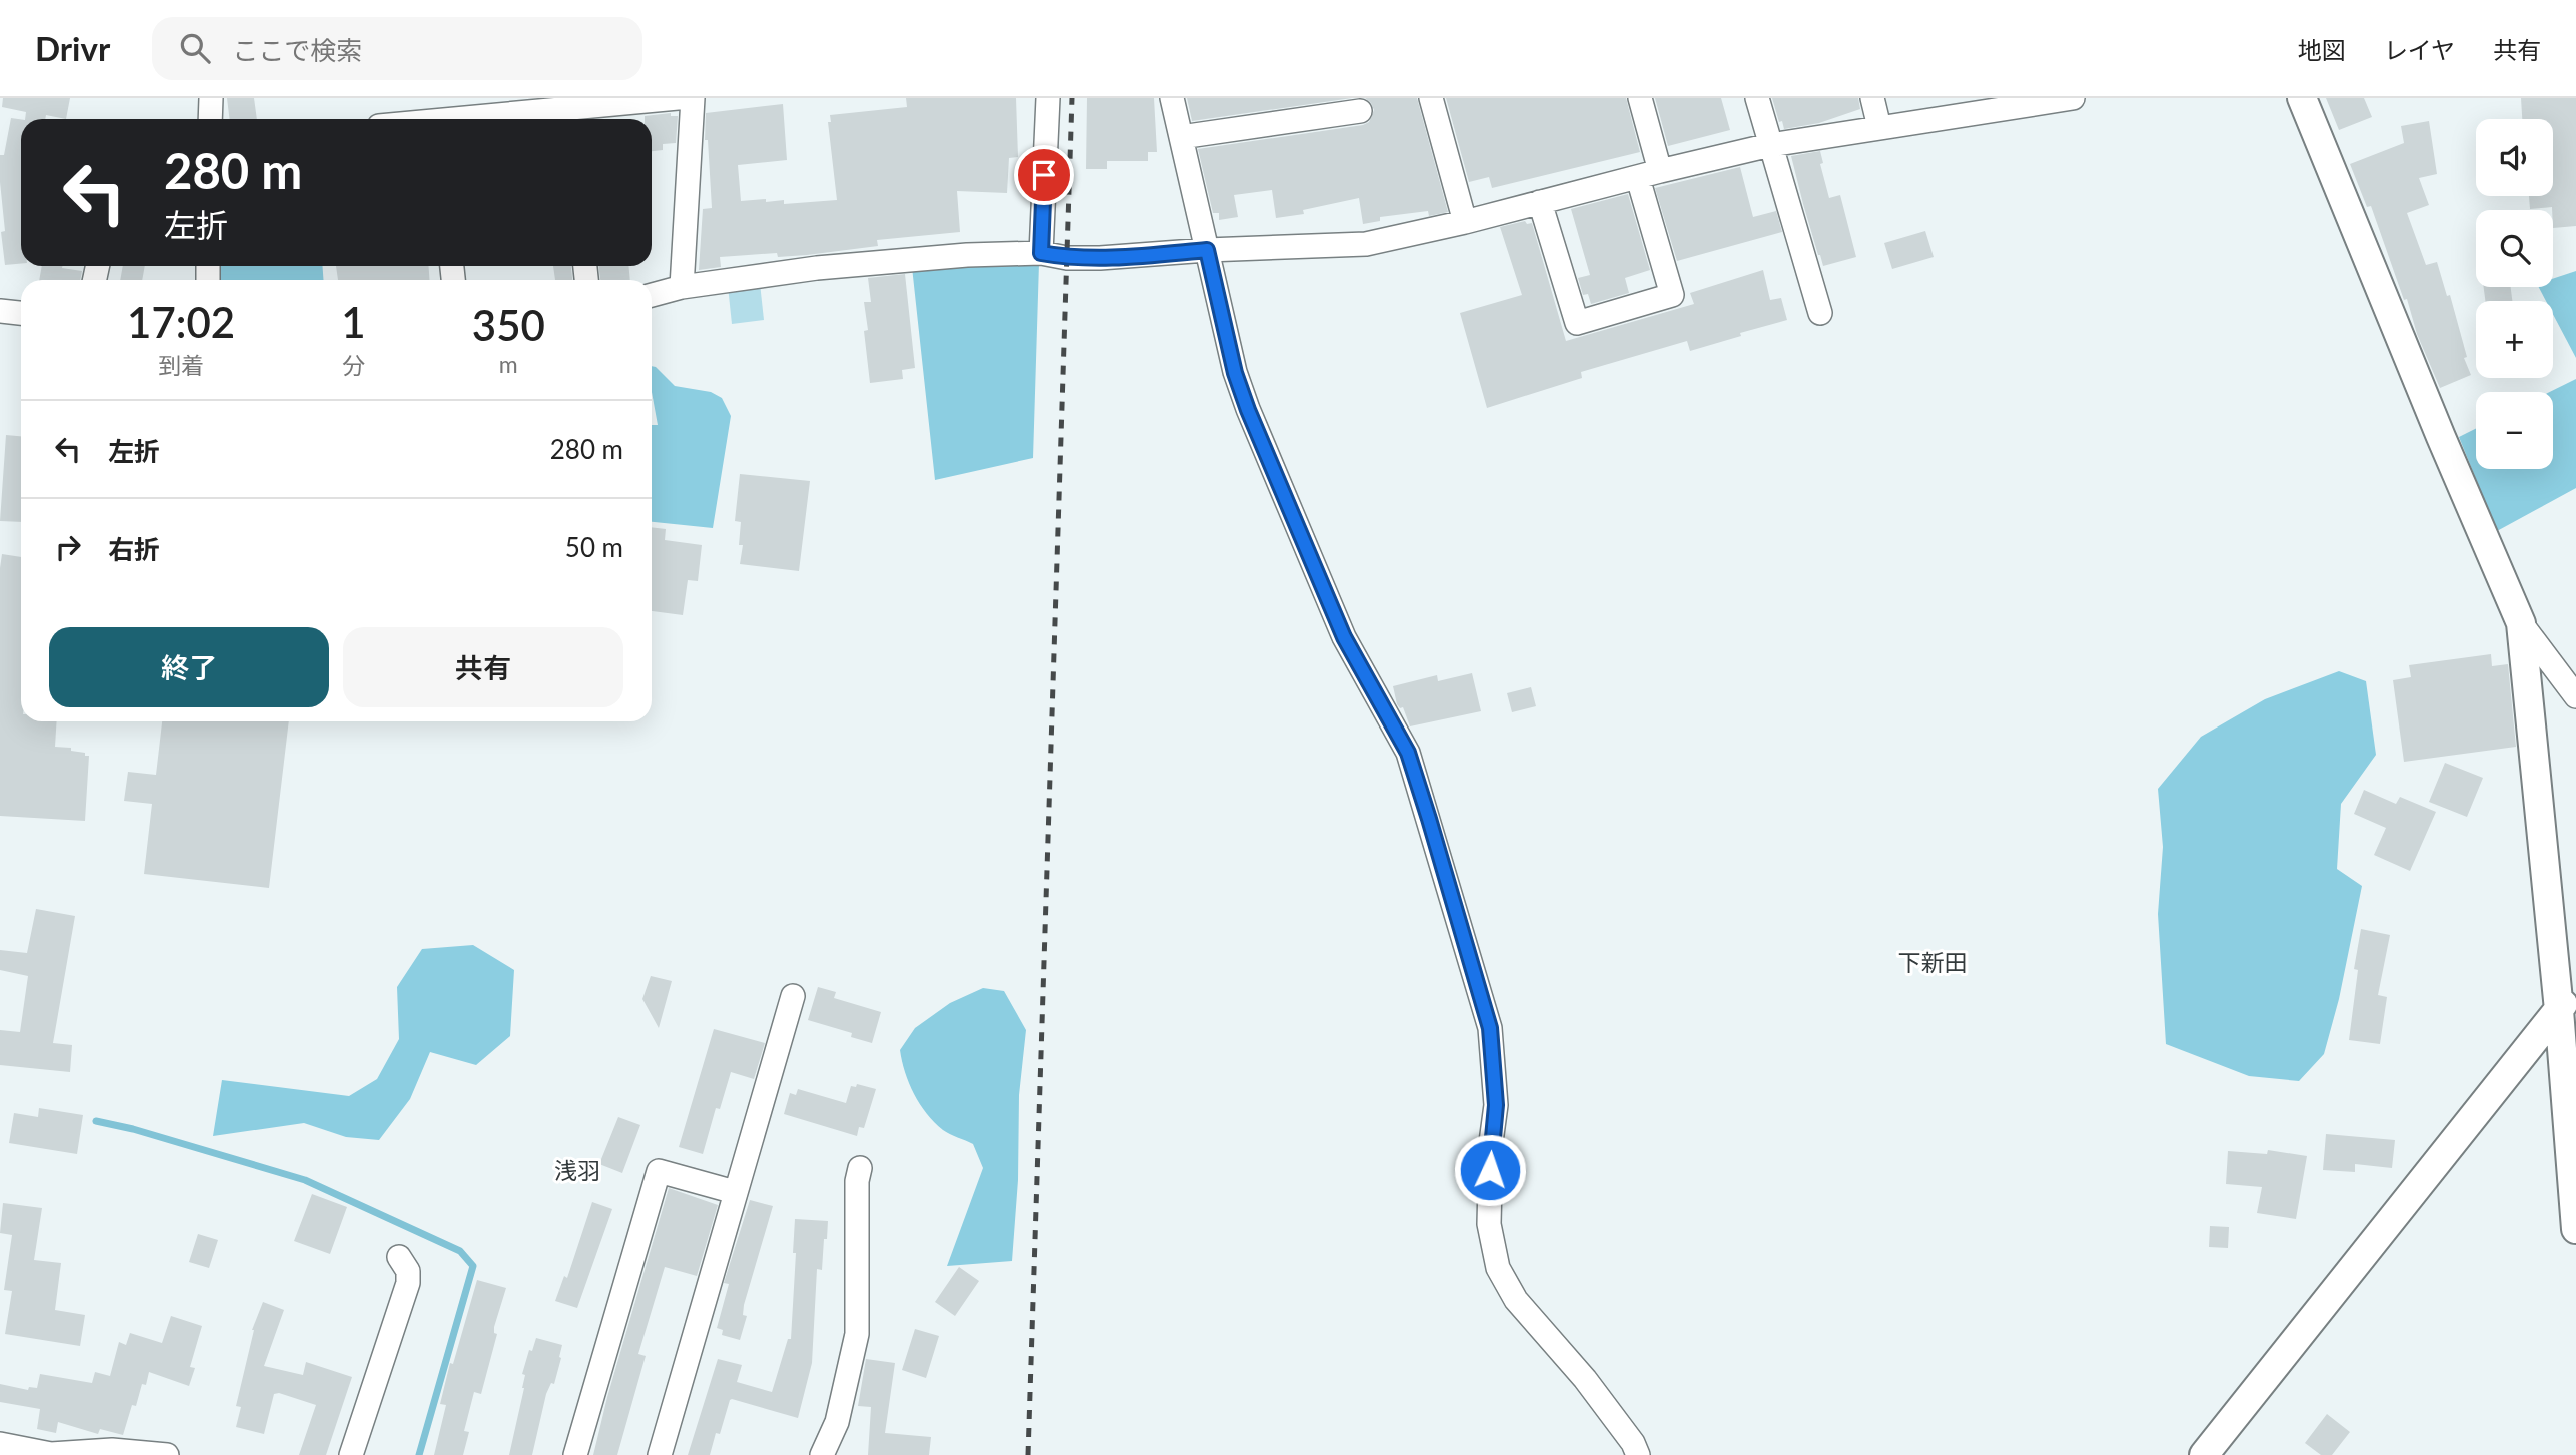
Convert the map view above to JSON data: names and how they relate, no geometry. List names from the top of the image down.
{
  "districts": ["下新田", "浅羽"],
  "page": {
    "header": "Drivr",
    "search": "ここで検索",
    "nav": ["地図", "レイヤ", "共有"],
    "map_buttons": ["+", "−"],
    "turn": ["280 m", "左折"],
    "eta": [
      "17:02",
      "到着",
      "1",
      "分",
      "350",
      "m"
    ],
    "list": [
      {
        "name": "左折",
        "value": "280 m"
      },
      {
        "name": "右折",
        "value": "50 m"
      }
    ],
    "buttons": ["終了", "共有"]
  }
}
